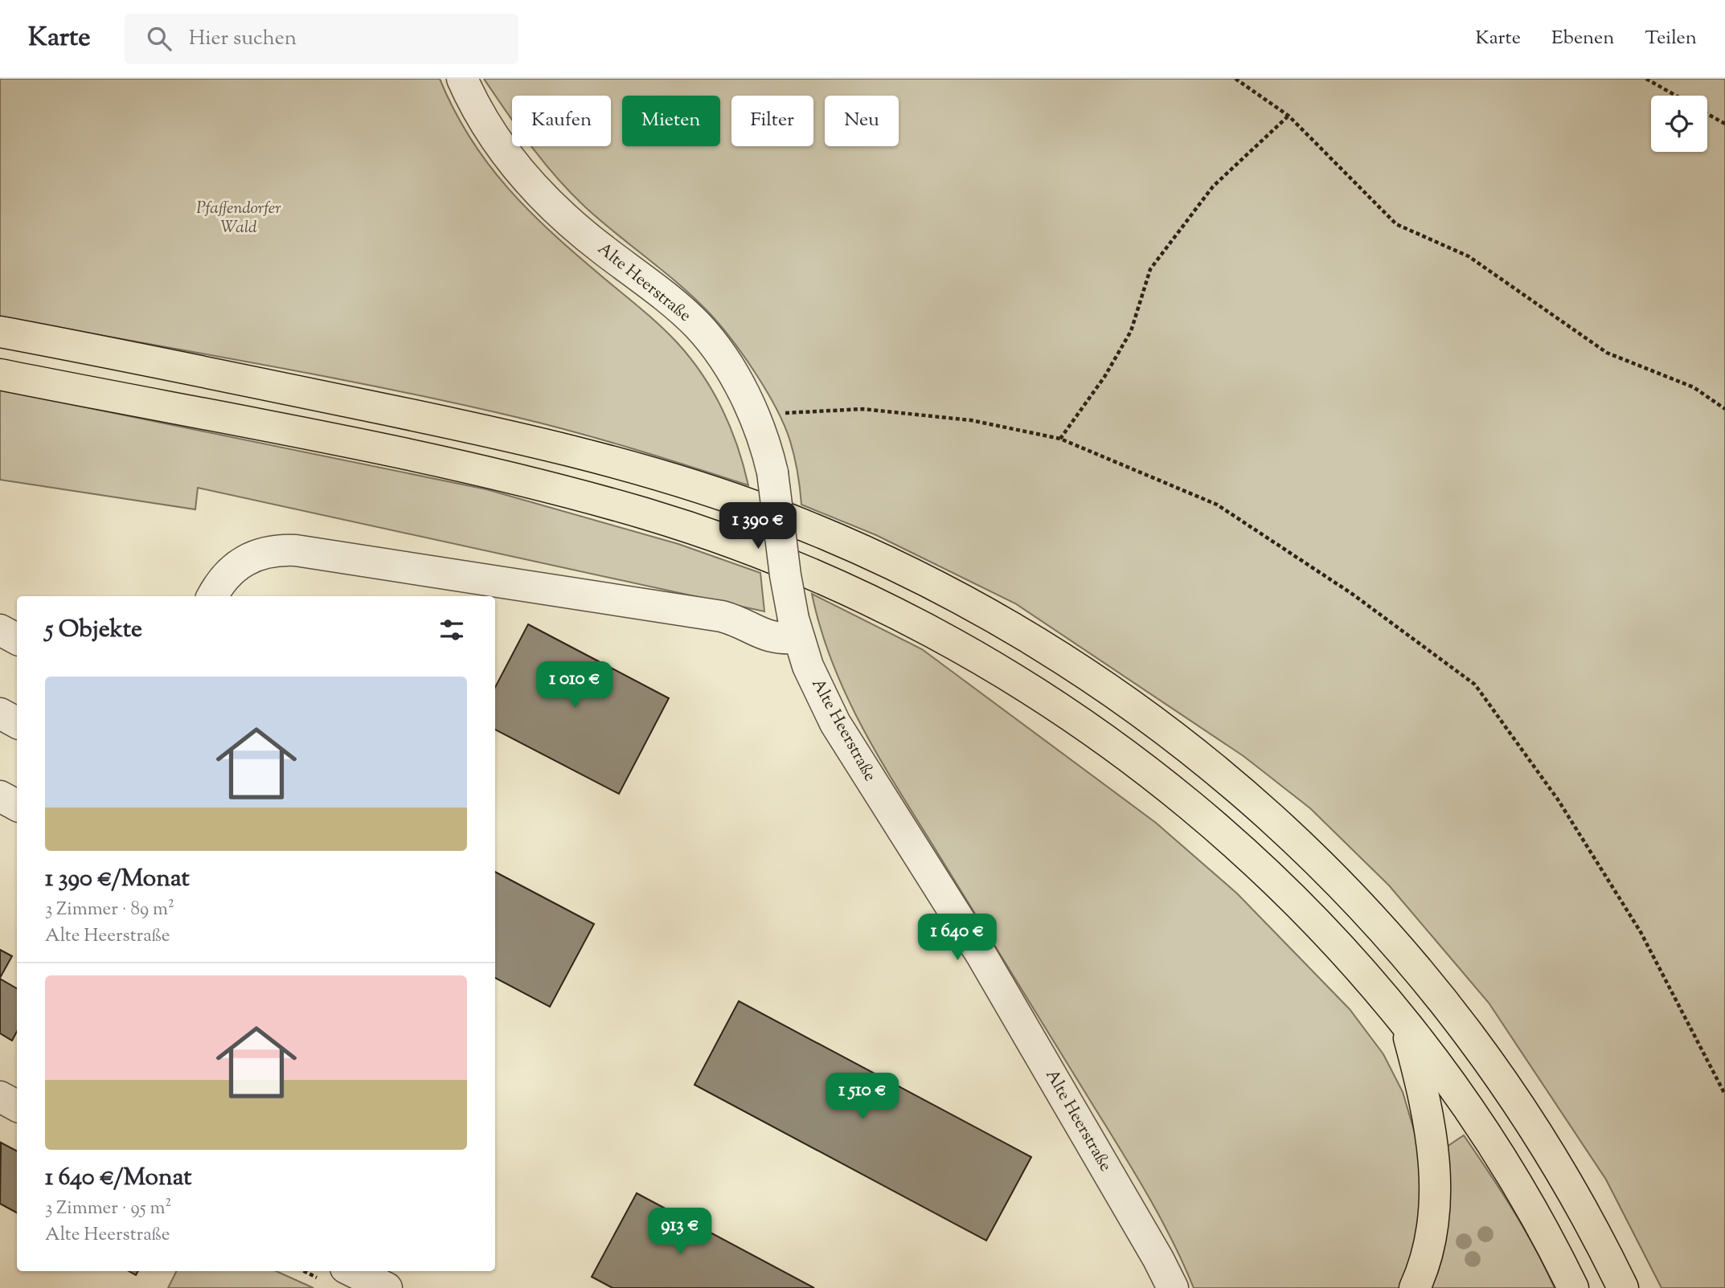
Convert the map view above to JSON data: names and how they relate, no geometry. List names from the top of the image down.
{
  "streets": {
    "street": ["Alte Heerstraße"]
  },
  "parks": ["Pfaffendorfer Wald"],
  "page": {
    "header": "Karte",
    "search": "Hier suchen",
    "nav": ["Karte", "Ebenen", "Teilen"],
    "chip": [
      "Kaufen",
      "Mieten",
      "Filter",
      "Neu"
    ],
    "price": [
      "1 390 €",
      "1 010 €",
      "1 640 €",
      "1 510 €",
      "913 €"
    ],
    "heading": "5 Objekte",
    "list": [
      {
        "name": "1 390 €/Monat",
        "note": "3 Zimmer · 89 m² · Alte Heerstraße"
      },
      {
        "name": "1 640 €/Monat",
        "note": "3 Zimmer · 95 m² · Alte Heerstraße"
      }
    ]
  }
}
